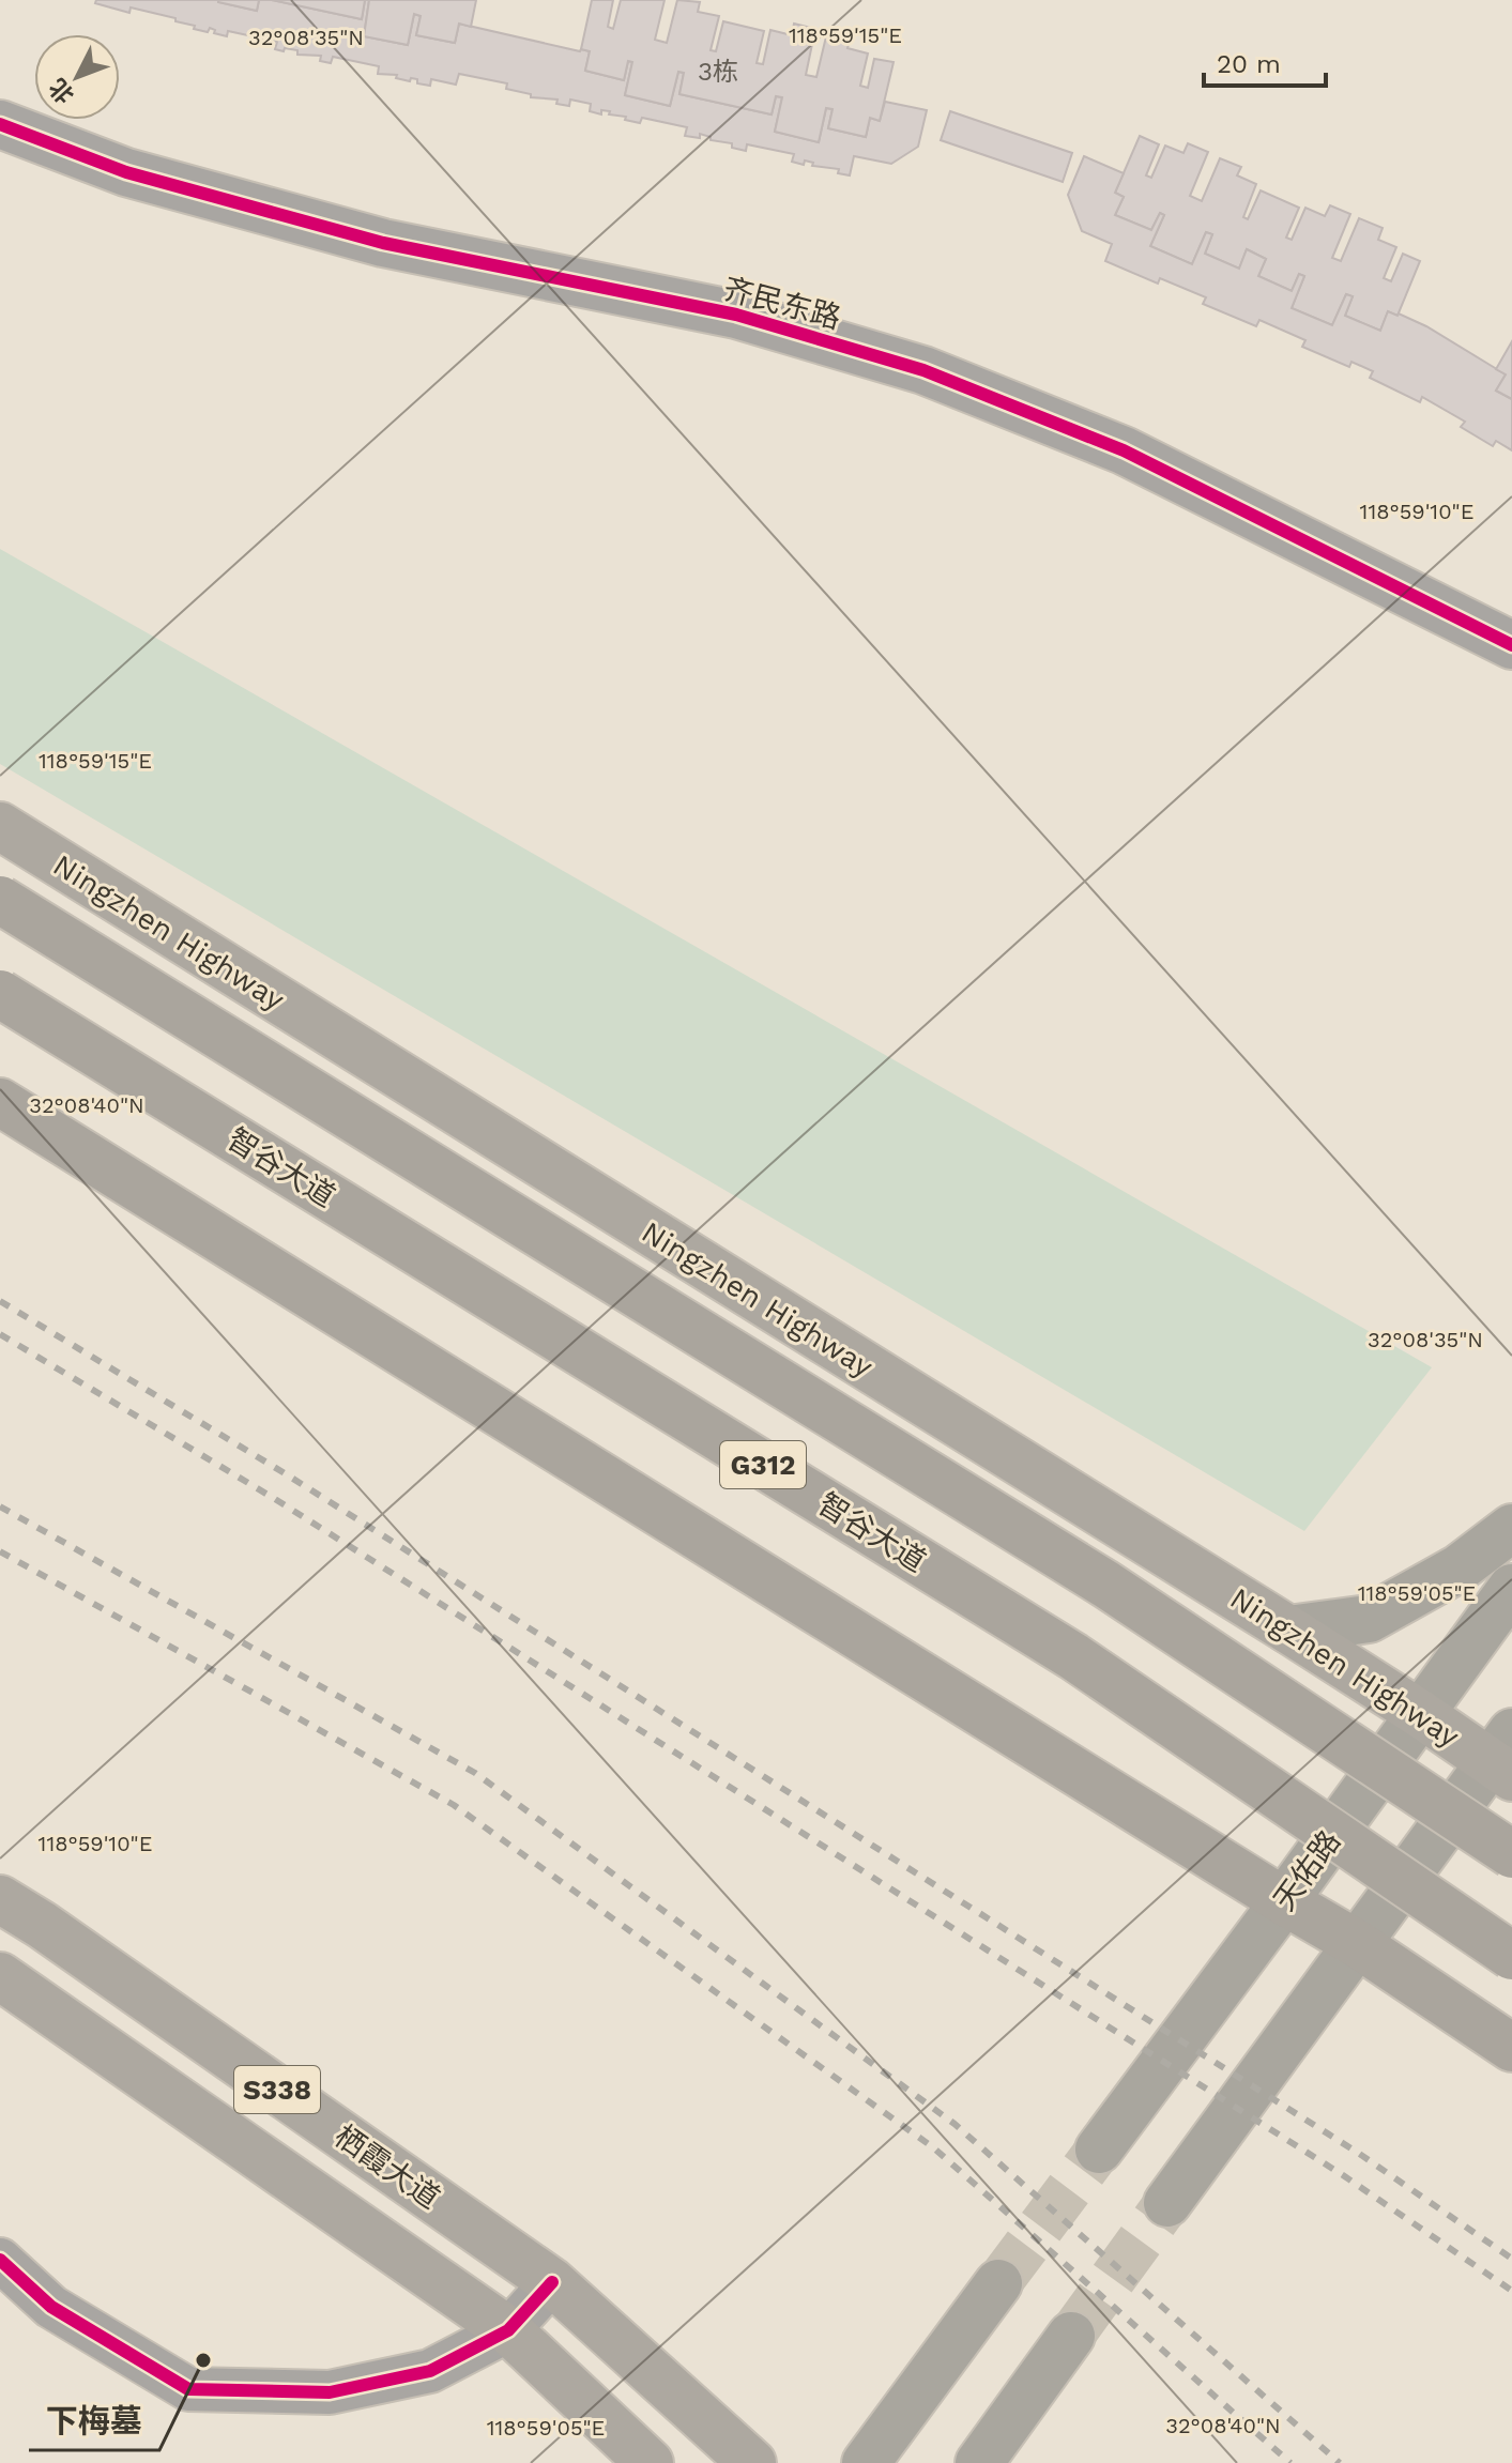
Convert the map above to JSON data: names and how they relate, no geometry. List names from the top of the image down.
{
  "streets": {
    "highway": ["智谷大道", "G312"],
    "main road": [
      "Ningzhen Highway",
      "天佑路",
      "S338",
      "栖霞大道"
    ],
    "street": ["齐民东路"]
  },
  "crossings": [
    ["Ningzhen Highway", "天佑路"]
  ],
  "places": ["下梅墓"],
  "house_numbers": ["3栋"],
  "scale_bar": "20 m",
  "north": "bottom left",
  "coordinates": [
    "118°59'15\"E",
    "32°08'35\"N",
    "118°59'10\"E",
    "32°08'40\"N",
    "118°59'05\"E"
  ]
}
